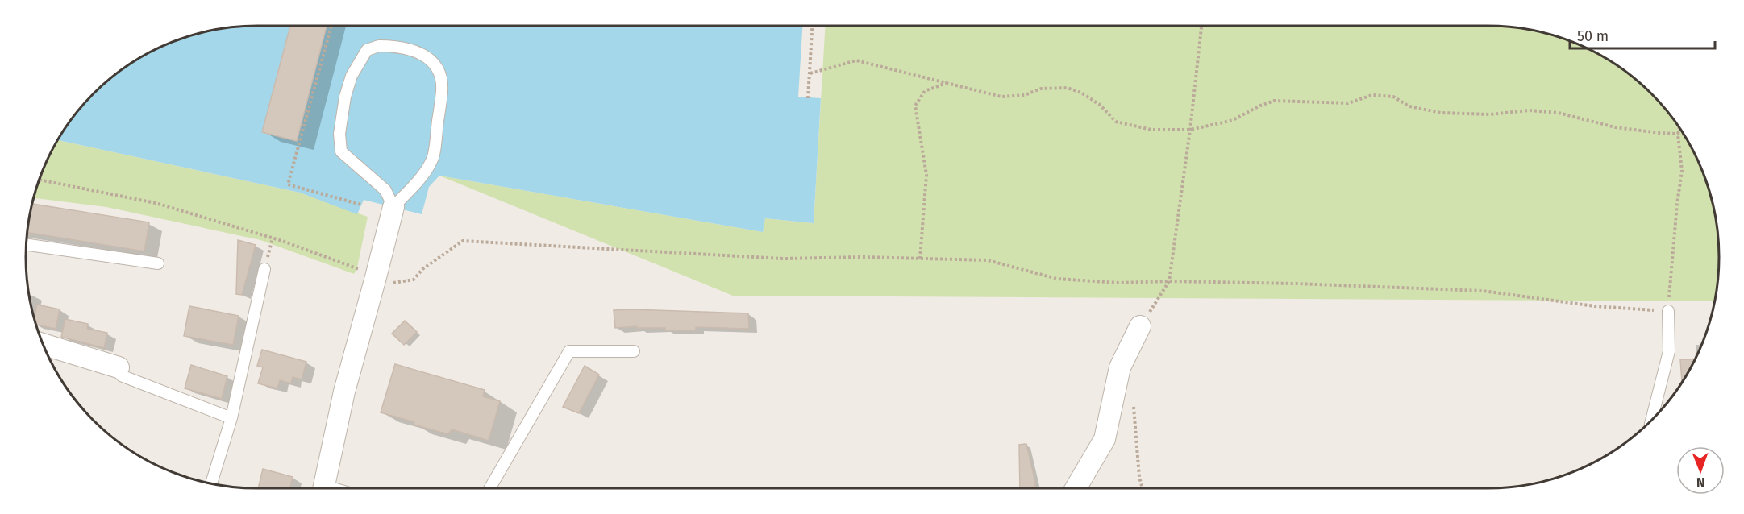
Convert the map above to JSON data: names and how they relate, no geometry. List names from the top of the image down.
{
  "scale_bar": "50 m",
  "north": "bottom"
}
